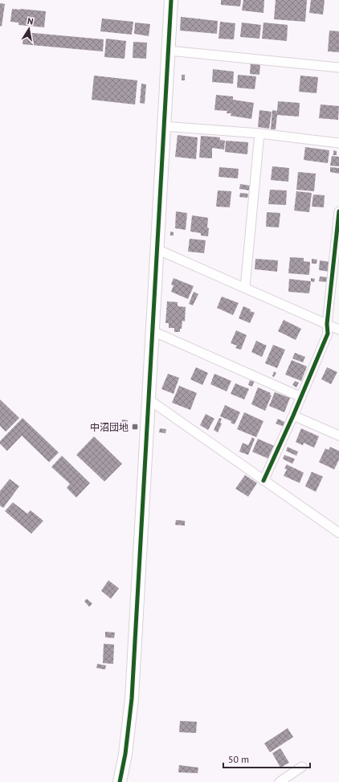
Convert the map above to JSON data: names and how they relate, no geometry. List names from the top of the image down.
{
  "places": {
    "transit": ["中沼団地"]
  },
  "scale_bar": "50 m",
  "north": "top"
}
